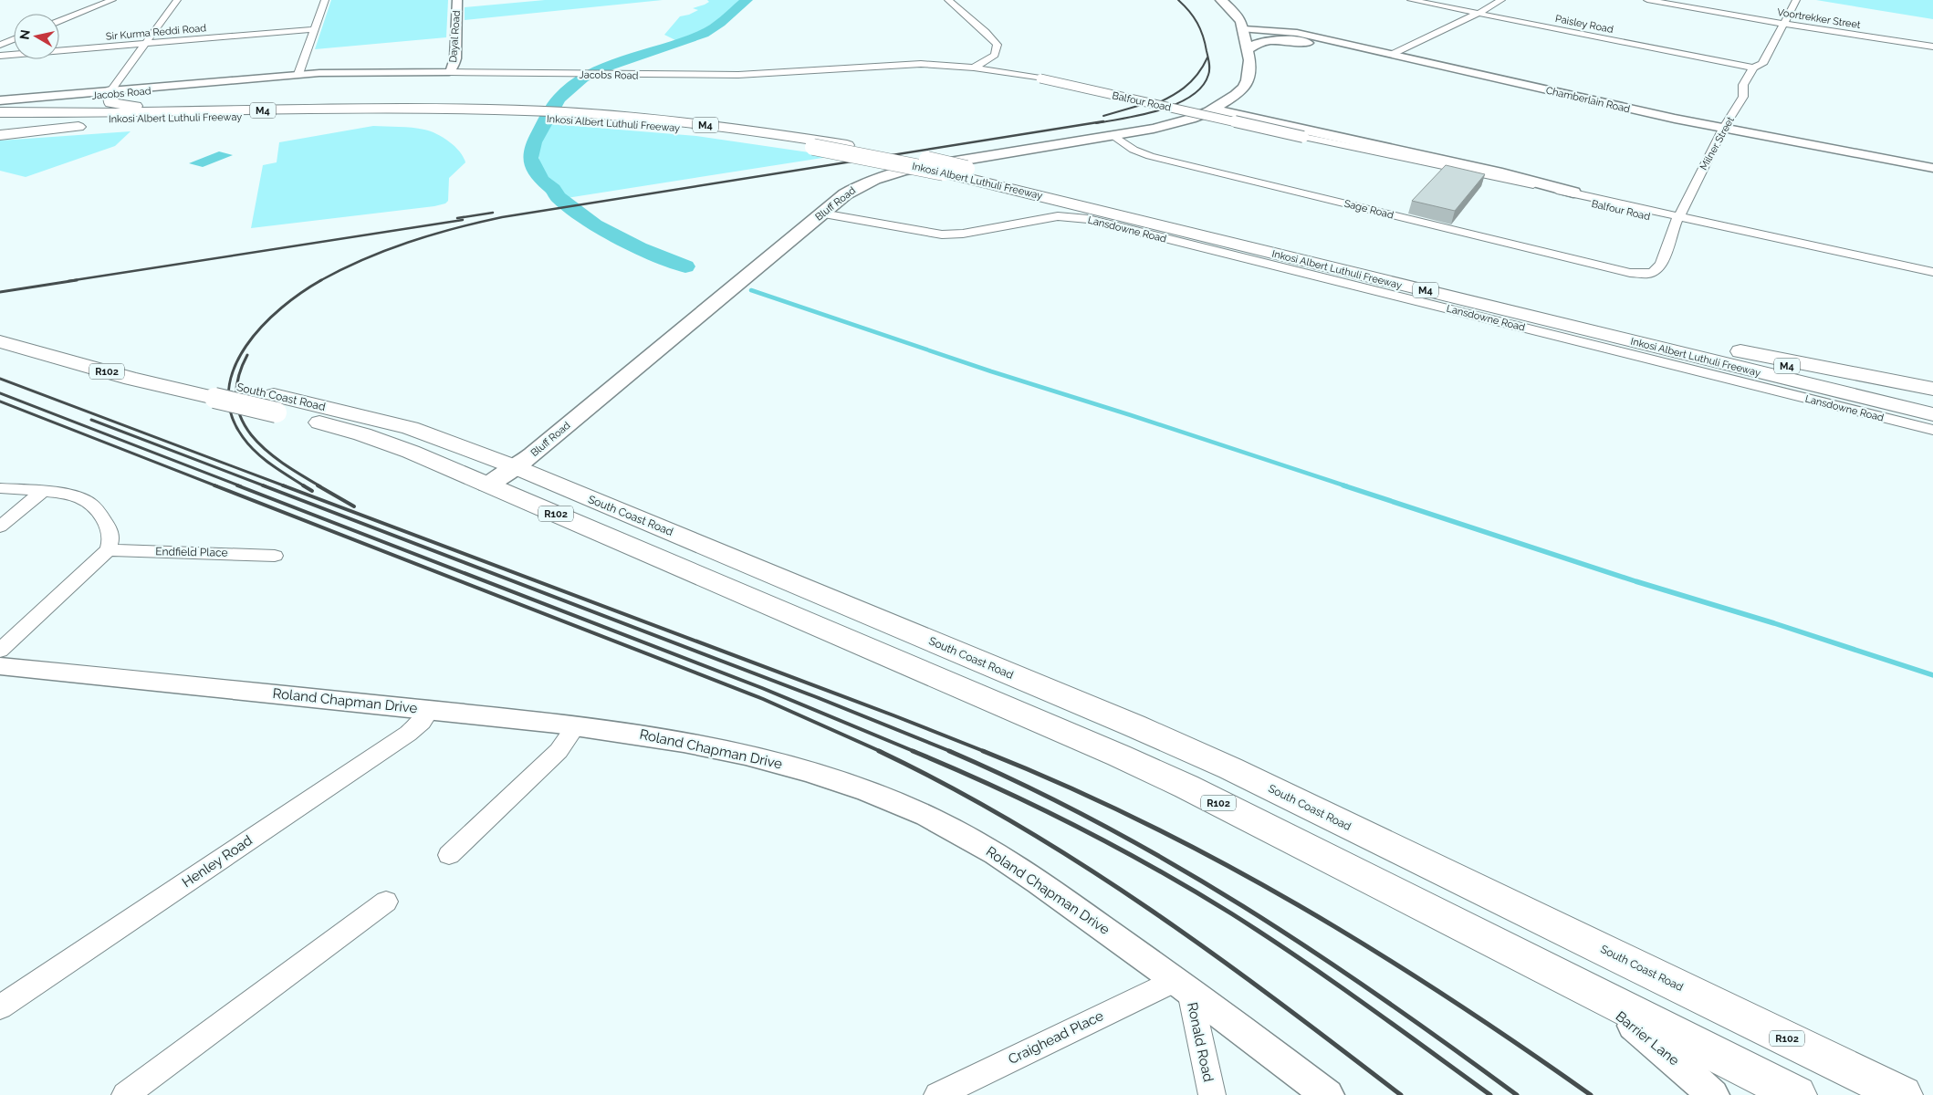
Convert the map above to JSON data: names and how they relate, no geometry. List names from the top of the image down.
{
  "streets": {
    "highway": [
      "M4",
      "Inkosi Albert Luthuli Freeway",
      "R102",
      "South Coast Road"
    ],
    "main road": ["Bluff Road"],
    "street": [
      "Voortrekker Street",
      "Paisley Road",
      "Sir Kurma Reddi Road",
      "Dayal Road",
      "Jacobs Road",
      "Chamberlain Road",
      "Balfour Road",
      "Milner Street",
      "Sage Road",
      "Lansdowne Road",
      "Endfield Place",
      "Roland Chapman Drive",
      "Henley Road",
      "Craighead Place",
      "Barrier Lane",
      "Ronald Road"
    ]
  },
  "crossings": [
    ["Voortrekker Street", "Milner Street"],
    ["Paisley Road", "Milner Street"],
    ["Dayal Road", "Jacobs Road"],
    ["Jacobs Road", "Balfour Road"],
    ["Chamberlain Road", "Milner Street"],
    ["Chamberlain Road", "Bluff Road"],
    ["Balfour Road", "Milner Street"],
    ["Milner Street", "Sage Road"],
    ["Bluff Road", "Sage Road"],
    ["Bluff Road", "Lansdowne Road"],
    ["Bluff Road", "South Coast Road"],
    ["South Coast Road", "Barrier Lane"],
    ["Roland Chapman Drive", "Henley Road"],
    ["Roland Chapman Drive", "Craighead Place"],
    ["Roland Chapman Drive", "Ronald Road"],
    ["Craighead Place", "Ronald Road"]
  ],
  "north": "left"
}
